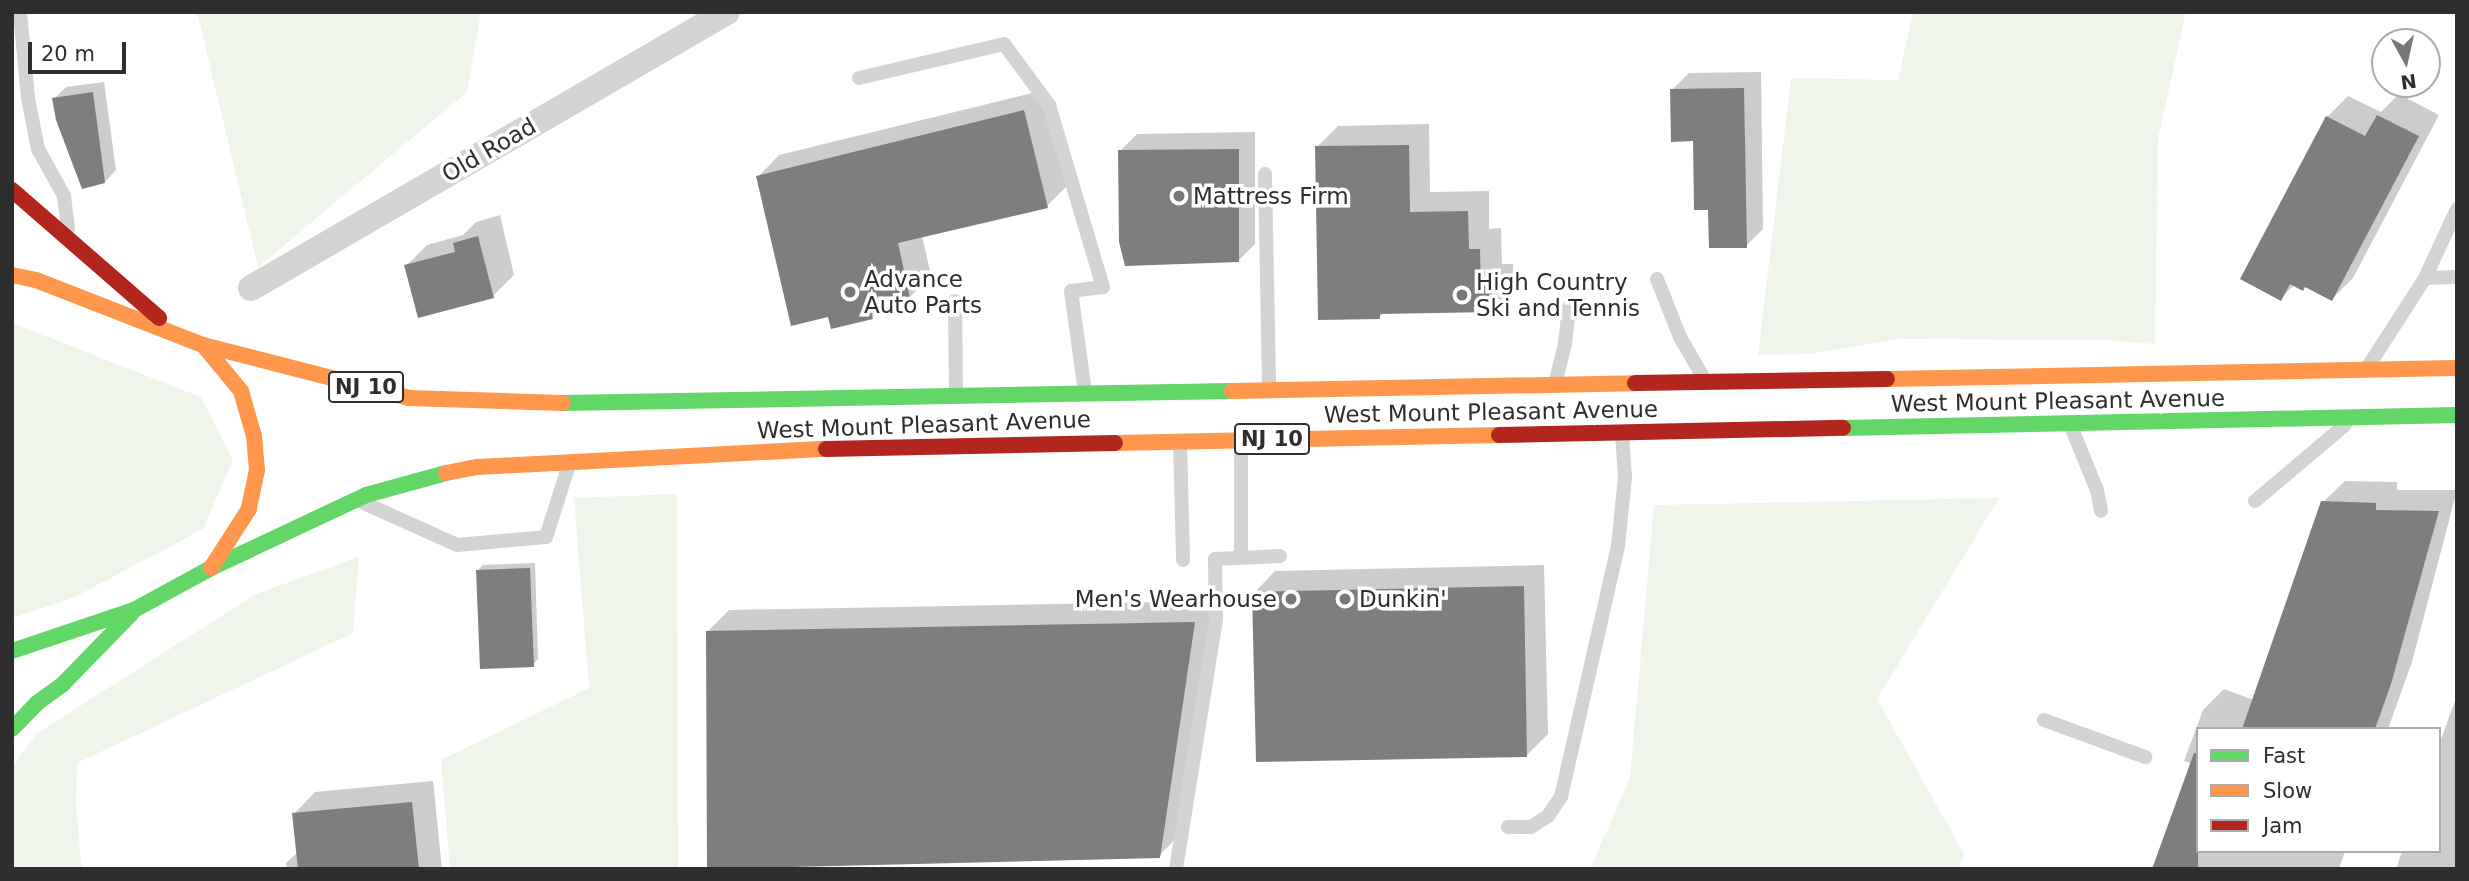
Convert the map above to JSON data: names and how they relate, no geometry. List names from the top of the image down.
{
  "streets": {
    "main road": ["NJ 10", "West Mount Pleasant Avenue"],
    "street": ["Old Road"]
  },
  "crossings": [
    ["NJ 10", "West Mount Pleasant Avenue"]
  ],
  "places": [
    "Mattress Firm",
    "Advance Auto Parts",
    "High Country Ski and Tennis",
    "Men's Wearhouse",
    "Dunkin'"
  ],
  "legend": ["Fast", "Slow", "Jam"],
  "scale_bar": "20 m",
  "north": "bottom"
}
